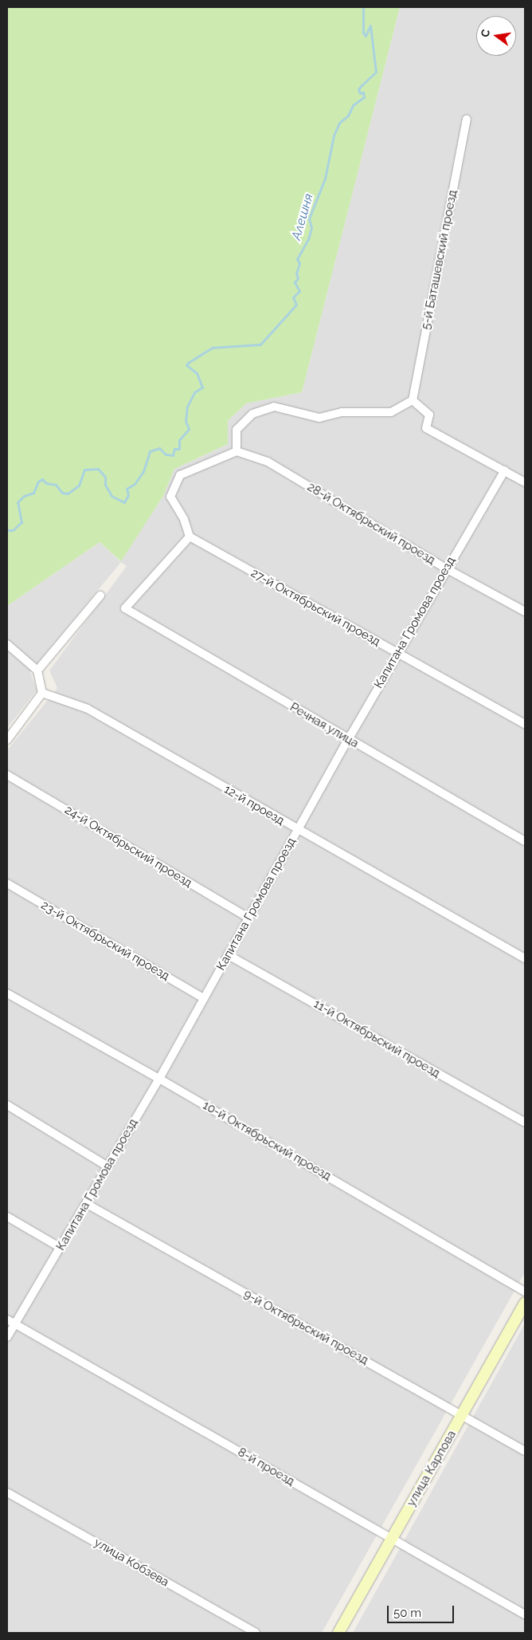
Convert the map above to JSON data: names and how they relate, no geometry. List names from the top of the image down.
{
  "streets": {
    "main road": ["улица Карпова"],
    "street": [
      "5-й Баташевский проезд",
      "28-й Октябрьский проезд",
      "27-й Октябрьский проезд",
      "Капитана Громова проезд",
      "Речная улица",
      "12-й проезд",
      "24-й Октябрьский проезд",
      "23-й Октябрьский проезд",
      "11-й Октябрьский проезд",
      "10-й Октябрьский проезд",
      "9-й Октябрьский проезд",
      "8-й проезд",
      "улица Кобзева"
    ]
  },
  "crossings": [
    ["28-й Октябрьский проезд", "Капитана Громова проезд"],
    ["27-й Октябрьский проезд", "Капитана Громова проезд"],
    ["27-й Октябрьский проезд", "Речная улица"],
    ["Капитана Громова проезд", "Речная улица"],
    ["Капитана Громова проезд", "12-й проезд"],
    ["Капитана Громова проезд", "24-й Октябрьский проезд"],
    ["Капитана Громова проезд", "23-й Октябрьский проезд"],
    ["Капитана Громова проезд", "11-й Октябрьский проезд"],
    ["Капитана Громова проезд", "10-й Октябрьский проезд"],
    ["Капитана Громова проезд", "9-й Октябрьский проезд"],
    ["Капитана Громова проезд", "8-й проезд"],
    ["9-й Октябрьский проезд", "улица Карпова"],
    ["8-й проезд", "улица Карпова"]
  ],
  "water": ["Алешня"],
  "scale_bar": "50 m",
  "north": "left"
}
